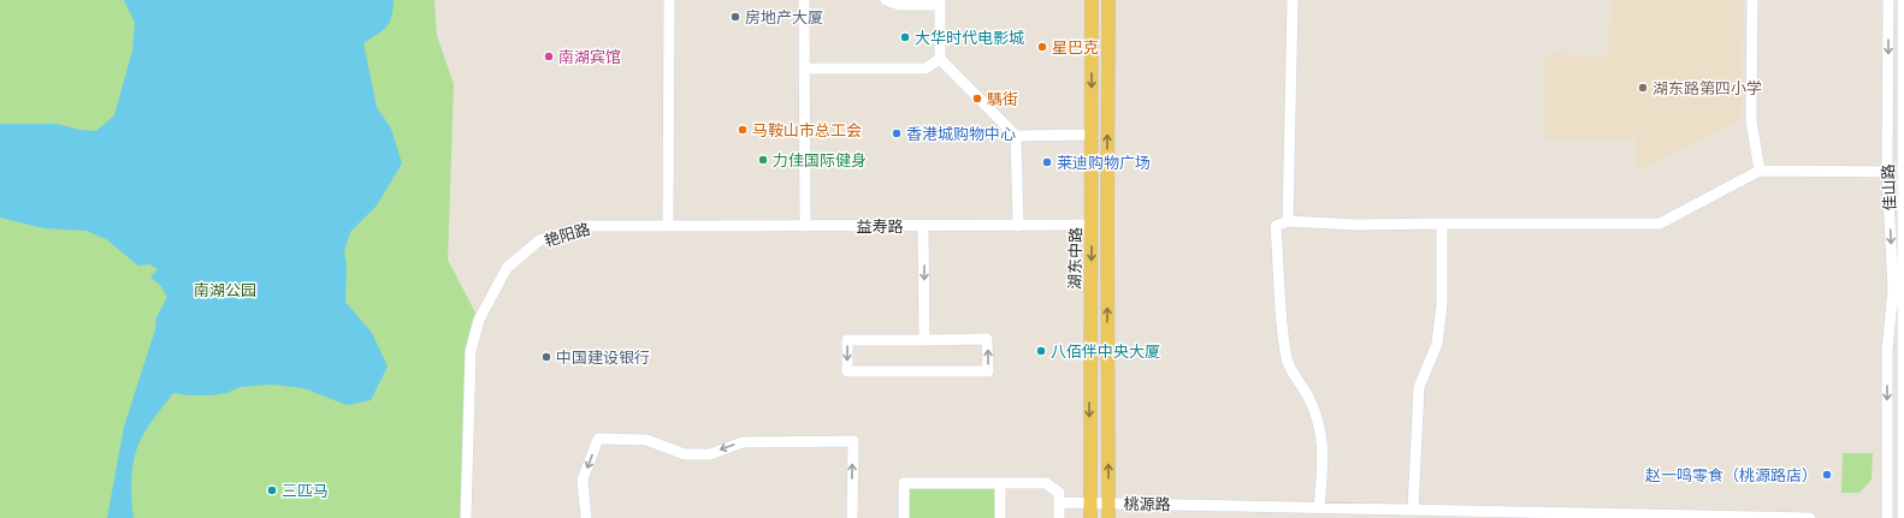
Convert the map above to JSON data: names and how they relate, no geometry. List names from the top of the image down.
{
  "streets": {
    "main road": ["湖东中路"],
    "street": [
      "佳山路",
      "益寿路",
      "艳阳路",
      "桃源路"
    ]
  },
  "crossings": [
    ["益寿路", "艳阳路"],
    ["益寿路", "湖东中路"],
    ["湖东中路", "桃源路"]
  ],
  "parks": ["南湖公园"],
  "places": [
    "房地产大厦",
    "大华时代电影城",
    "星巴克",
    "南湖宾馆",
    "湖东路第四小学",
    "騳街",
    "马鞍山市总工会",
    "香港城购物中心",
    "力佳国际健身",
    "莱迪购物广场",
    "八佰伴中央大厦",
    "中国建设银行",
    "赵一鸣零食（桃源路店）",
    "三匹马"
  ]
}
